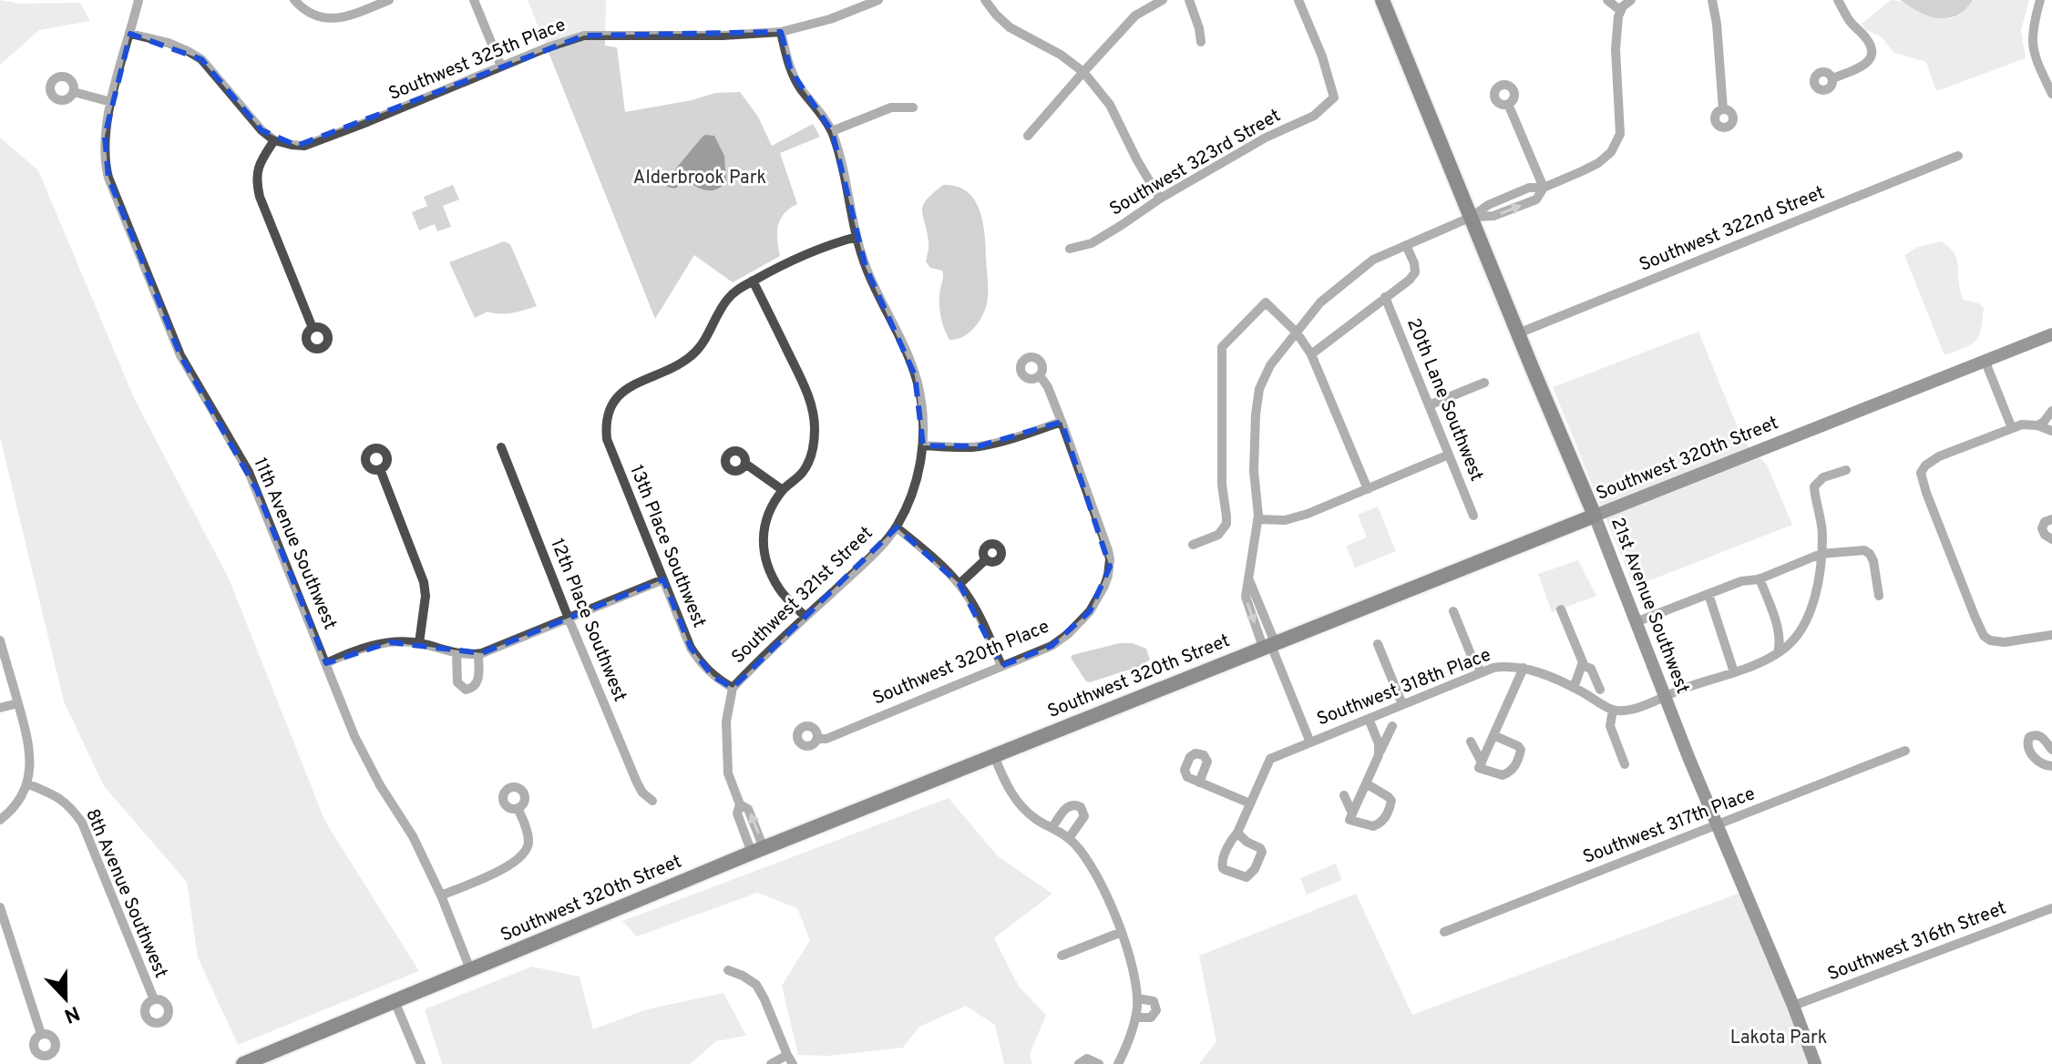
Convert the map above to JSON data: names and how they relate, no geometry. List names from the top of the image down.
{
  "streets": {
    "main road": ["Southwest 320th Street", "21st Avenue Southwest"],
    "street": [
      "Southwest 325th Place",
      "Southwest 323rd Street",
      "Southwest 322nd Street",
      "20th Lane Southwest",
      "11th Avenue Southwest",
      "13th Place Southwest",
      "Southwest 321st Street",
      "12th Place Southwest",
      "Southwest 320th Place",
      "Southwest 318th Place",
      "Southwest 317th Place",
      "8th Avenue Southwest",
      "Southwest 316th Street"
    ]
  },
  "crossings": [
    ["Southwest 325th Place", "Southwest 321st Street"],
    ["Southwest 322nd Street", "21st Avenue Southwest"],
    ["Southwest 320th Street", "11th Avenue Southwest"],
    ["Southwest 320th Street", "21st Avenue Southwest"],
    ["13th Place Southwest", "Southwest 321st Street"],
    ["21st Avenue Southwest", "Southwest 317th Place"],
    ["21st Avenue Southwest", "Southwest 316th Street"]
  ],
  "parks": ["Alderbrook Park", "Lakota Park"],
  "north": "bottom"
}
